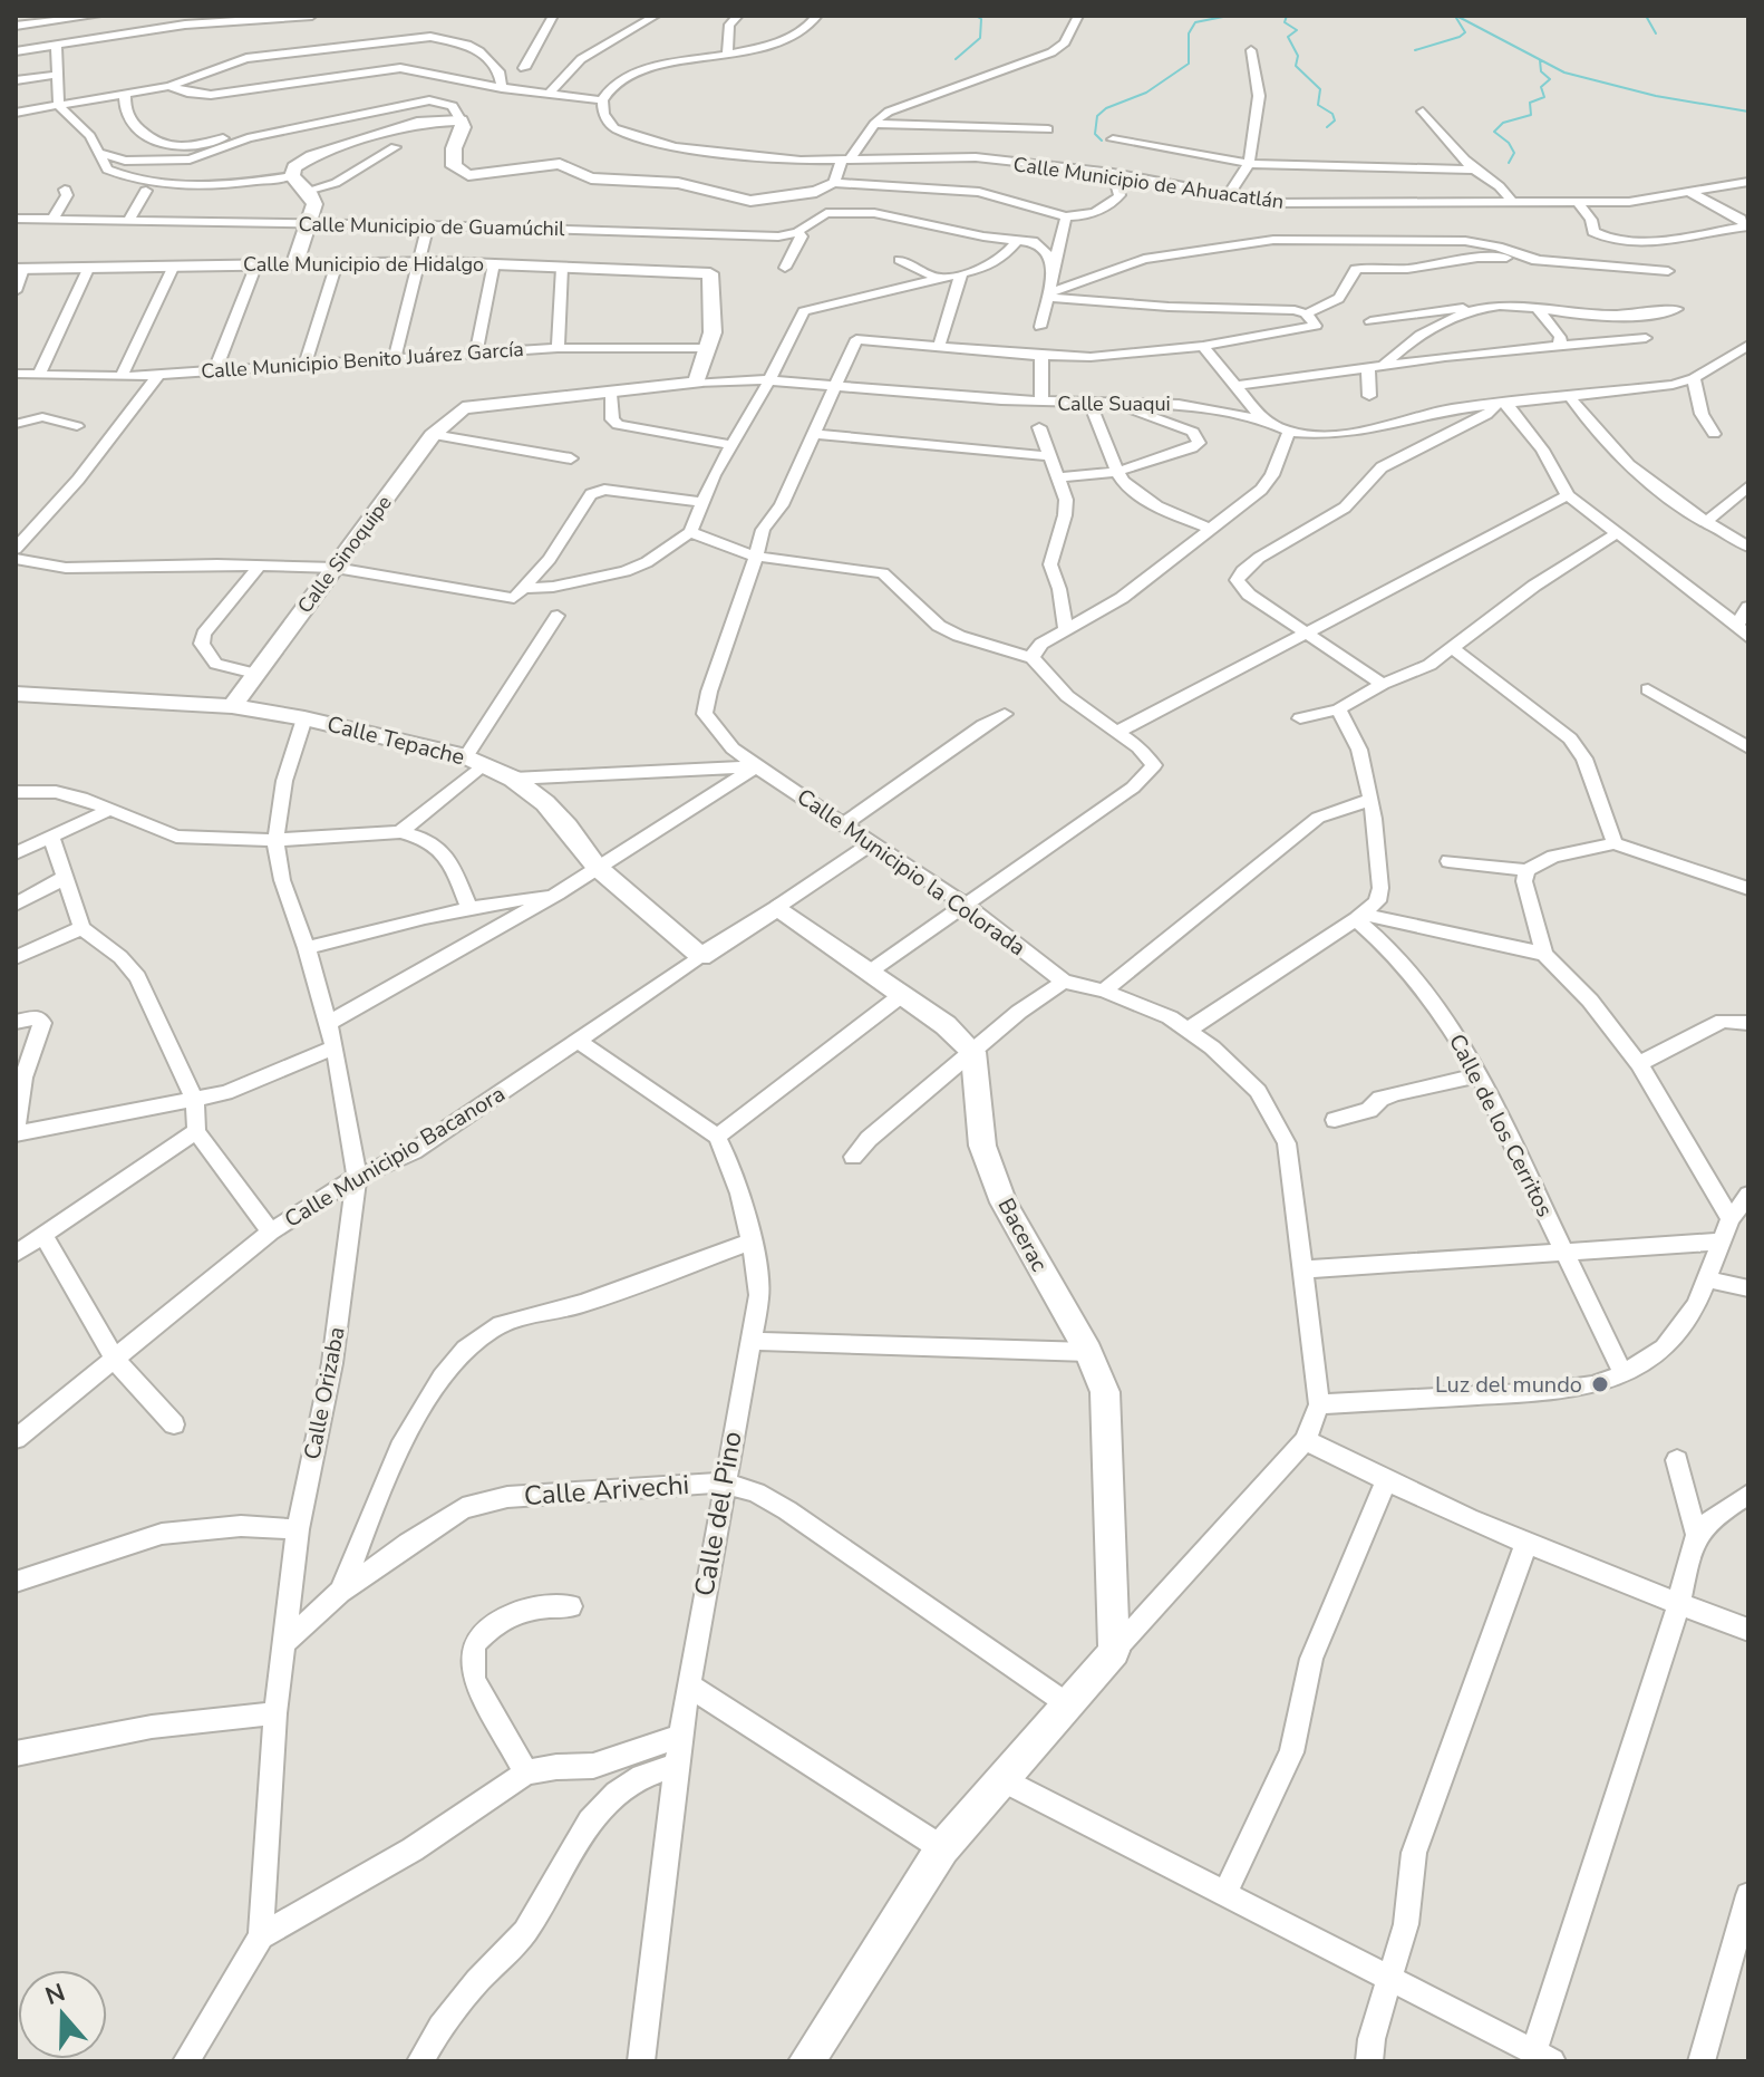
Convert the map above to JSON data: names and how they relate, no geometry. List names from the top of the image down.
{
  "streets": {
    "street": [
      "Calle Municipio de Ahuacatlán",
      "Calle Municipio de Guamúchil",
      "Calle Municipio de Hidalgo",
      "Calle Municipio Benito Juárez García",
      "Calle Suaqui",
      "Calle Sinoquipe",
      "Calle Tepache",
      "Calle Municipio la Colorada",
      "Calle de los Cerritos",
      "Calle Municipio Bacanora",
      "Bacerac",
      "Calle Orizaba",
      "Calle Arivechi",
      "Calle del Pino"
    ]
  },
  "crossings": [
    ["Calle Municipio de Hidalgo", "Calle Municipio Benito Juárez García"],
    ["Calle Suaqui", "Calle Sinoquipe"],
    ["Calle Suaqui", "Calle Municipio la Colorada"],
    ["Calle Sinoquipe", "Calle Tepache"],
    ["Calle Tepache", "Calle Municipio Bacanora"],
    ["Calle Tepache", "Calle Orizaba"],
    ["Calle Municipio Bacanora", "Calle Orizaba"],
    ["Calle Orizaba", "Calle Arivechi"],
    ["Calle Arivechi", "Calle del Pino"]
  ],
  "places": ["Luz del mundo"],
  "north": "top"
}
